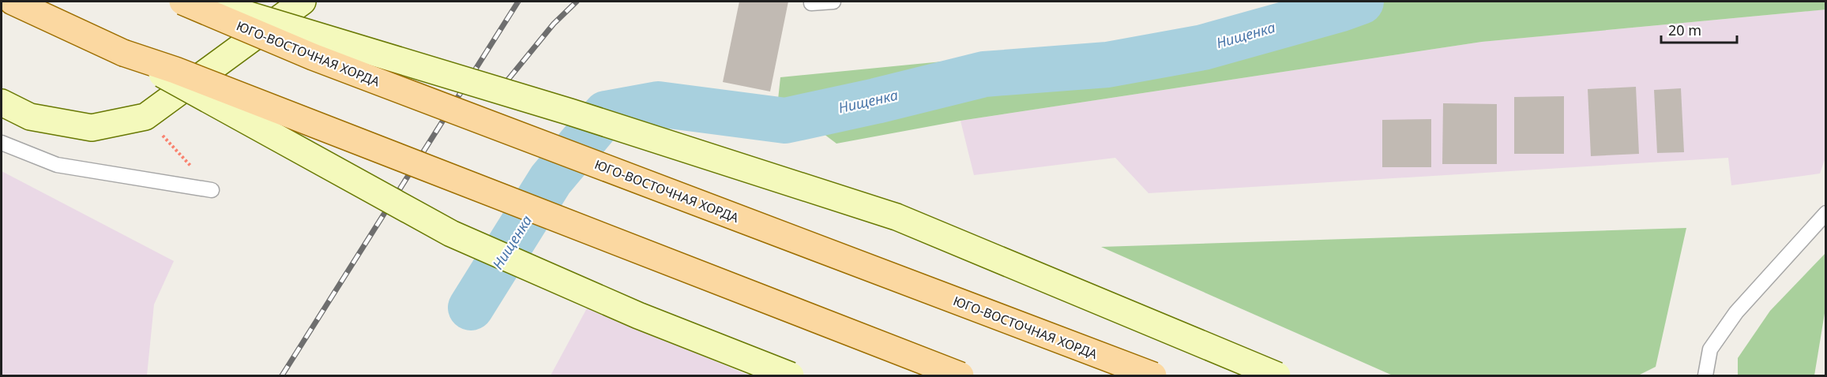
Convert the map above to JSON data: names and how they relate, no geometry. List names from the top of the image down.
{
  "streets": {
    "main road": ["ЮГО-ВОСТОЧНАЯ ХОРДА"]
  },
  "water": ["Нищенка"],
  "scale_bar": "20 m"
}
